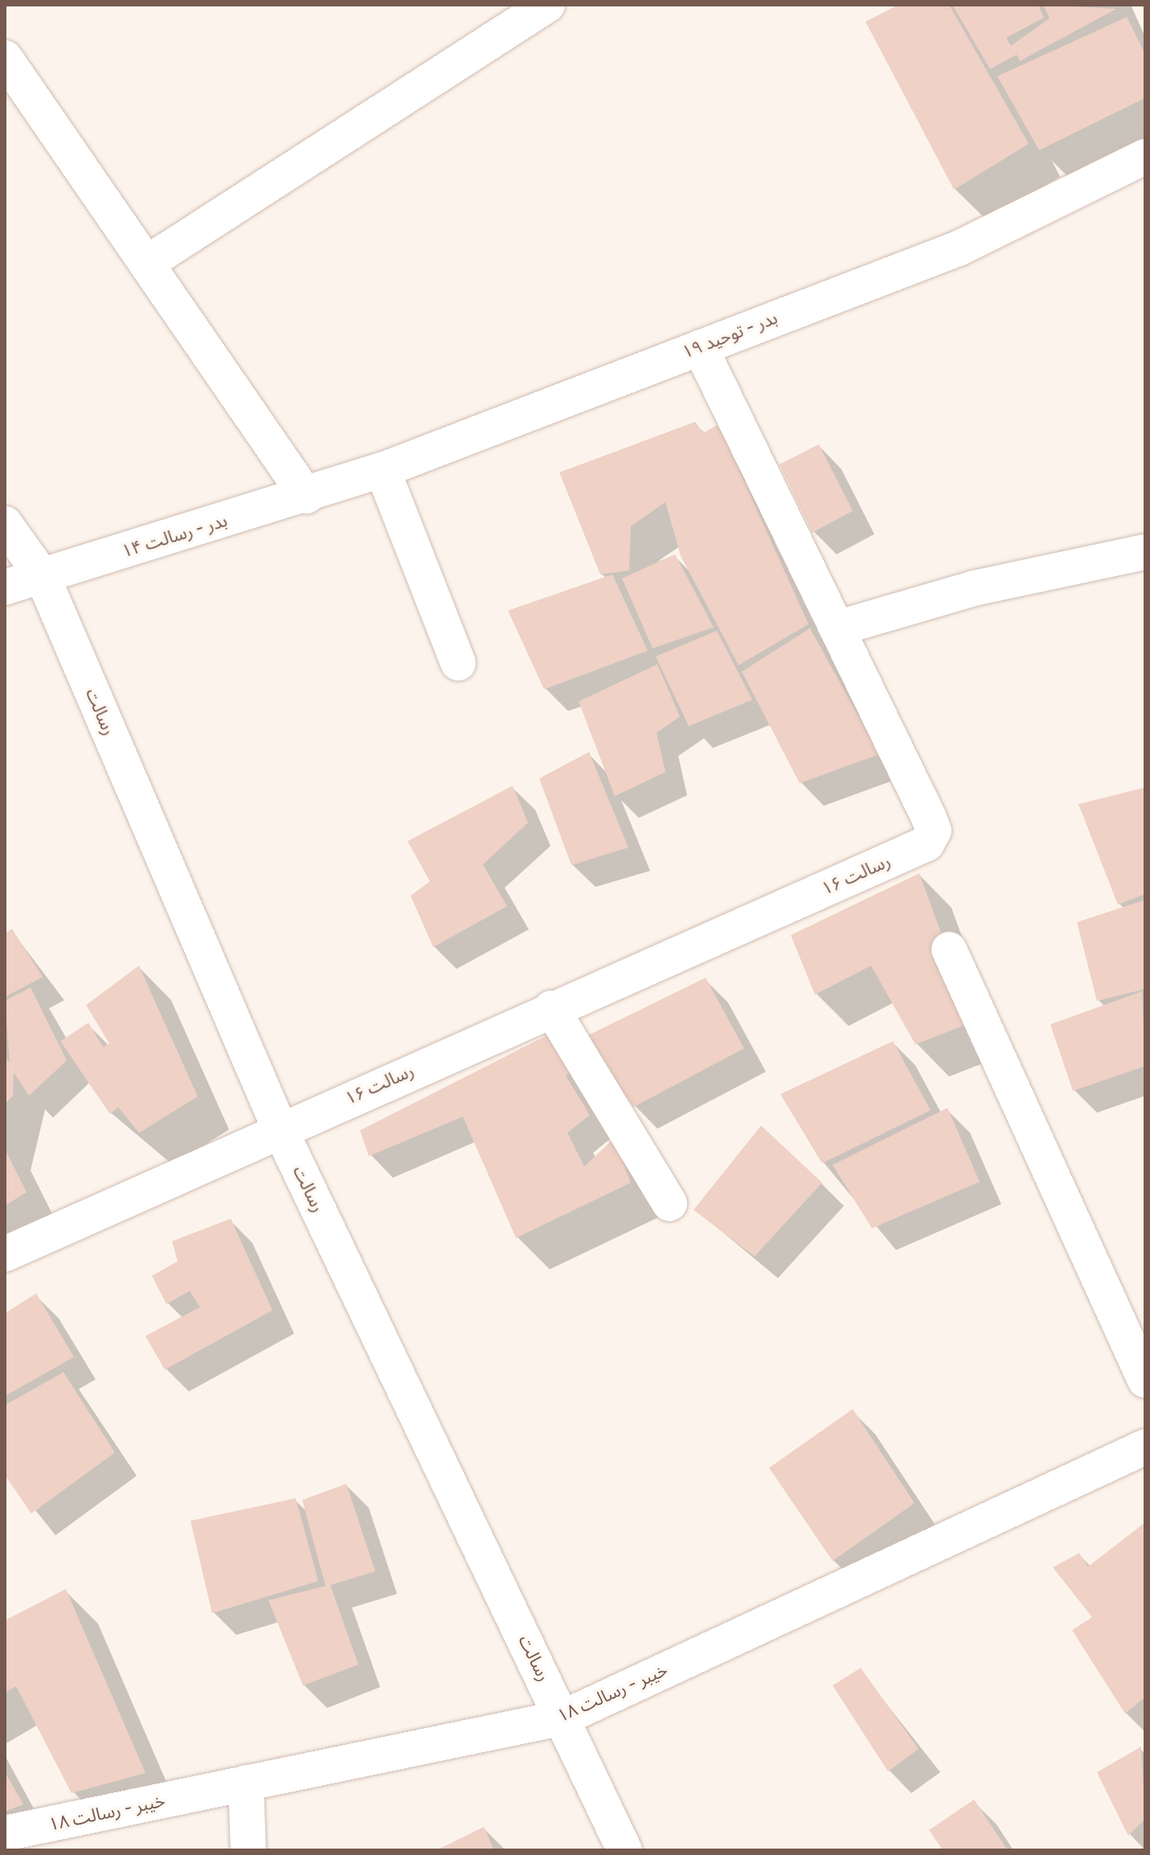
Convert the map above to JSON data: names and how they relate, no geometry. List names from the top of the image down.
{
  "streets": {
    "street": [
      "بدر - توحید ۱۹",
      "بدر - رسالت ۱۴",
      "رسالت",
      "رسالت ۱۶",
      "خیبر - رسالت ۱۸"
    ]
  },
  "crossings": [
    ["بدر - توحید ۱۹", "بدر - رسالت ۱۴"],
    ["بدر - توحید ۱۹", "رسالت ۱۶"],
    ["بدر - رسالت ۱۴", "رسالت"],
    ["رسالت", "رسالت ۱۶"],
    ["رسالت", "خیبر - رسالت ۱۸"]
  ]
}
